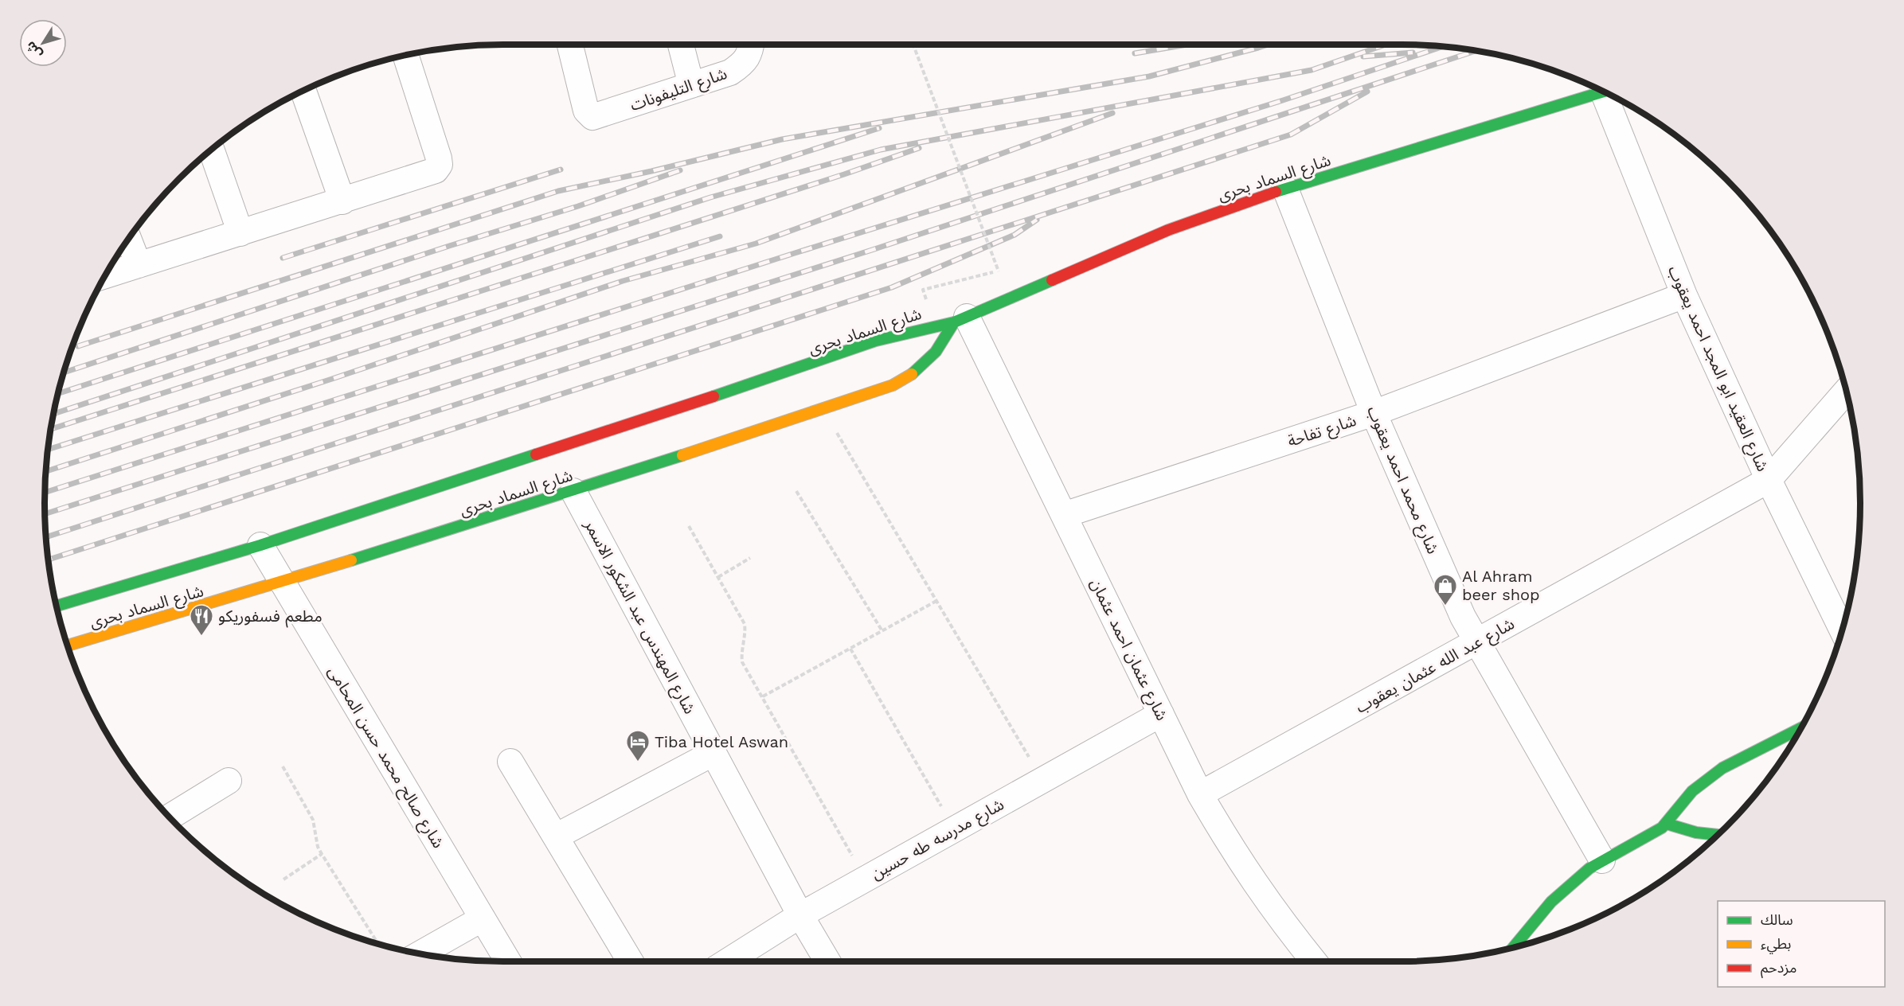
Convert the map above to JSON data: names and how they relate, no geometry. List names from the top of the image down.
{
  "streets": {
    "street": [
      "شارع التليفونات",
      "شارع السماد بحرى",
      "شارع العقيد ابو المجد احمد يعقوب",
      "شارع تفاحة",
      "شارع محمد احمد يعقوب",
      "شارع المهندس عبد الشكور الاسمر",
      "شارع عثمان احمد عثمان",
      "شارع عبد الله عثمان يعقوب",
      "شارع صالح محمد حسن المحامى",
      "شارع مدرسه طه حسين"
    ]
  },
  "crossings": [
    ["شارع السماد بحرى", "شارع محمد احمد يعقوب"],
    ["شارع السماد بحرى", "شارع المهندس عبد الشكور الاسمر"],
    ["شارع السماد بحرى", "شارع عثمان احمد عثمان"],
    ["شارع السماد بحرى", "شارع صالح محمد حسن المحامى"],
    ["شارع العقيد ابو المجد احمد يعقوب", "شارع تفاحة"],
    ["شارع العقيد ابو المجد احمد يعقوب", "شارع عبد الله عثمان يعقوب"],
    ["شارع تفاحة", "شارع محمد احمد يعقوب"],
    ["شارع تفاحة", "شارع عثمان احمد عثمان"],
    ["شارع محمد احمد يعقوب", "شارع عبد الله عثمان يعقوب"],
    ["شارع المهندس عبد الشكور الاسمر", "شارع مدرسه طه حسين"],
    ["شارع عثمان احمد عثمان", "شارع عبد الله عثمان يعقوب"],
    ["شارع عثمان احمد عثمان", "شارع مدرسه طه حسين"]
  ],
  "places": {
    "shop": ["Al Ahram beer shop"],
    "restaurant": ["مطعم فسفوريكو"],
    "hotel": ["Tiba Hotel Aswan"]
  },
  "legend": ["سالك", "بطيء", "مزدحم"],
  "north": "bottom left"
}
